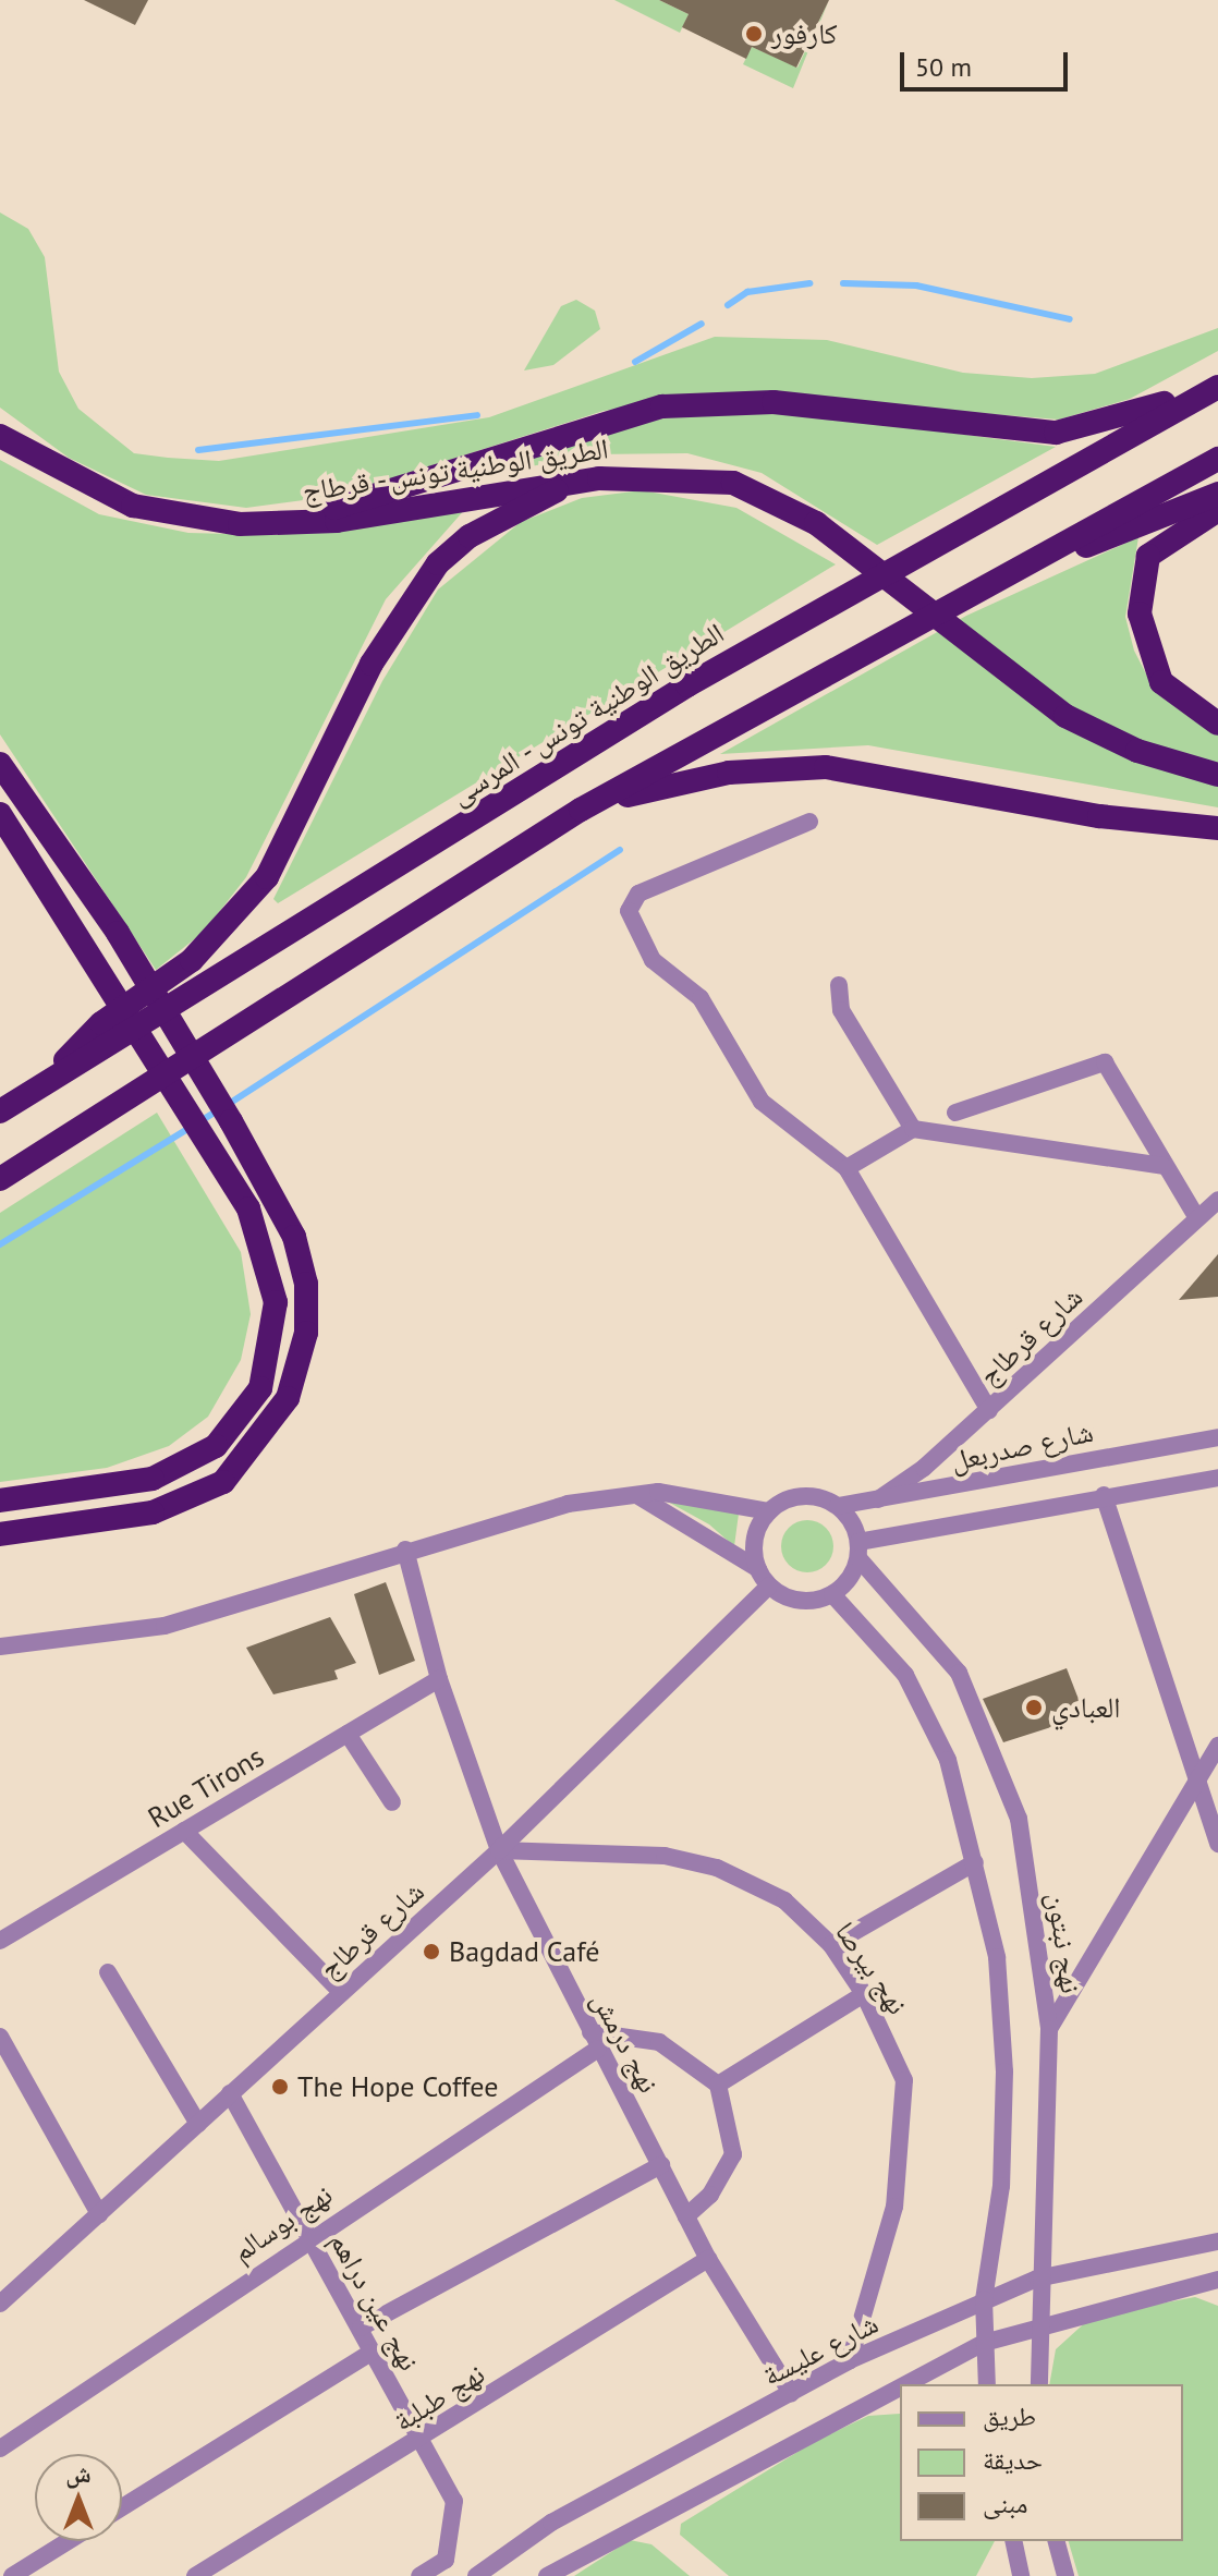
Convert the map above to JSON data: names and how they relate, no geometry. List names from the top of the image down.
{
  "streets": {
    "highway": ["الطريق الوطنية تونس - قرطاج", "الطريق الوطنية تونس - المرسى"],
    "street": [
      "شارع قرطاج",
      "شارع صدربعل",
      "Rue Tirons",
      "نهج نبتون",
      "نهج بيرصا",
      "نهج درمش",
      "نهج بوسالم",
      "نهج عين دراهم",
      "شارع عليسة",
      "نهج طبلبة"
    ]
  },
  "crossings": [
    ["شارع قرطاج", "شارع صدربعل"],
    ["شارع قرطاج", "نهج نبتون"],
    ["شارع قرطاج", "نهج بيرصا"],
    ["شارع قرطاج", "نهج درمش"],
    ["شارع قرطاج", "نهج عين دراهم"],
    ["شارع صدربعل", "نهج نبتون"],
    ["Rue Tirons", "نهج درمش"],
    ["نهج نبتون", "شارع عليسة"],
    ["نهج بيرصا", "نهج درمش"],
    ["نهج بيرصا", "شارع عليسة"],
    ["نهج درمش", "نهج بوسالم"],
    ["نهج درمش", "شارع عليسة"],
    ["نهج درمش", "نهج طبلبة"],
    ["نهج بوسالم", "نهج عين دراهم"],
    ["نهج عين دراهم", "نهج طبلبة"]
  ],
  "places": [
    "كارفور",
    "العبادي",
    "Bagdad Café",
    "The Hope Coffee"
  ],
  "legend": ["طريق", "حديقة", "مبنى"],
  "scale_bar": "50 m",
  "north": "top"
}
